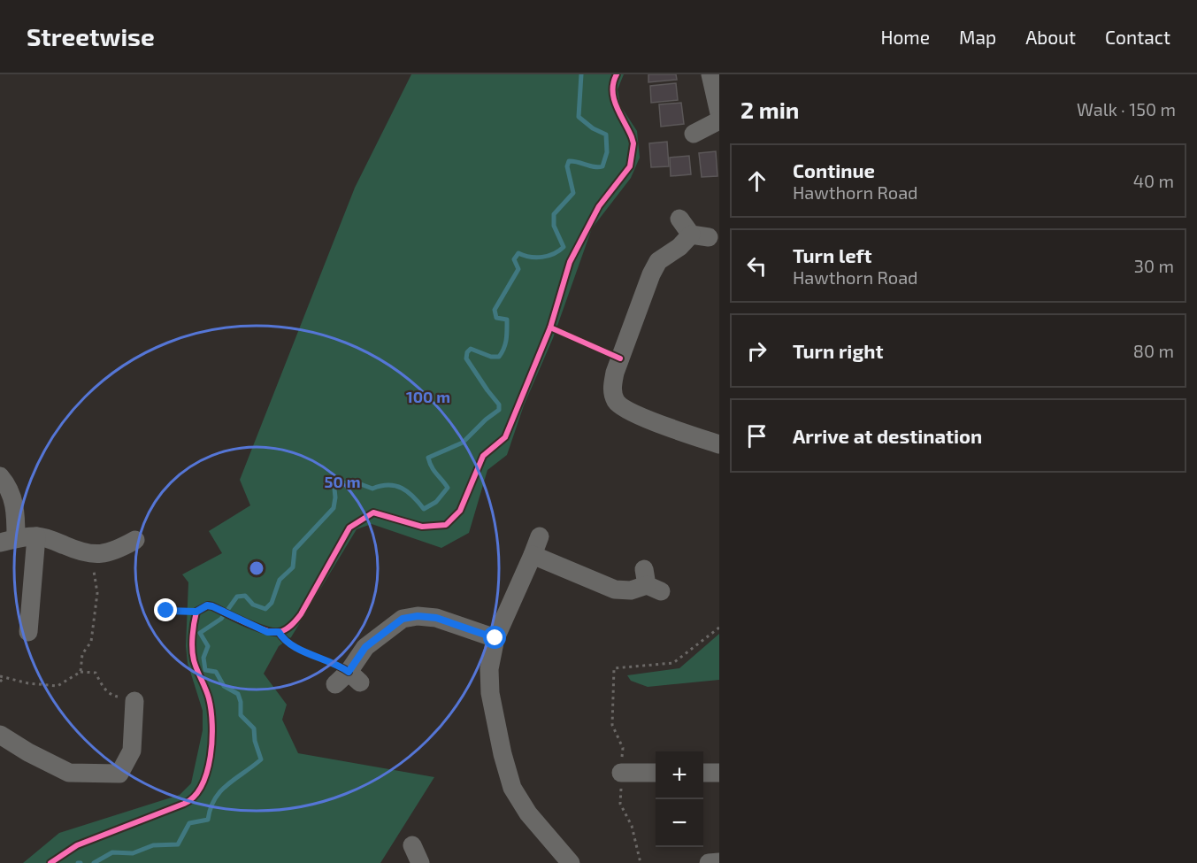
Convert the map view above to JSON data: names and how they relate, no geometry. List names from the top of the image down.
{
  "page": {
    "header": "Streetwise",
    "nav": [
      "Home",
      "Map",
      "About",
      "Contact"
    ],
    "heading": ["2 min", "Walk · 150 m"],
    "list": [
      ["Continue", "Hawthorn Road", "40 m"],
      ["Turn left", "Hawthorn Road", "30 m"],
      ["Turn right", "80 m"],
      "Arrive at destination"
    ],
    "map_buttons": ["+", "−"]
  },
  "rings": ["100 m", "50 m"]
}
